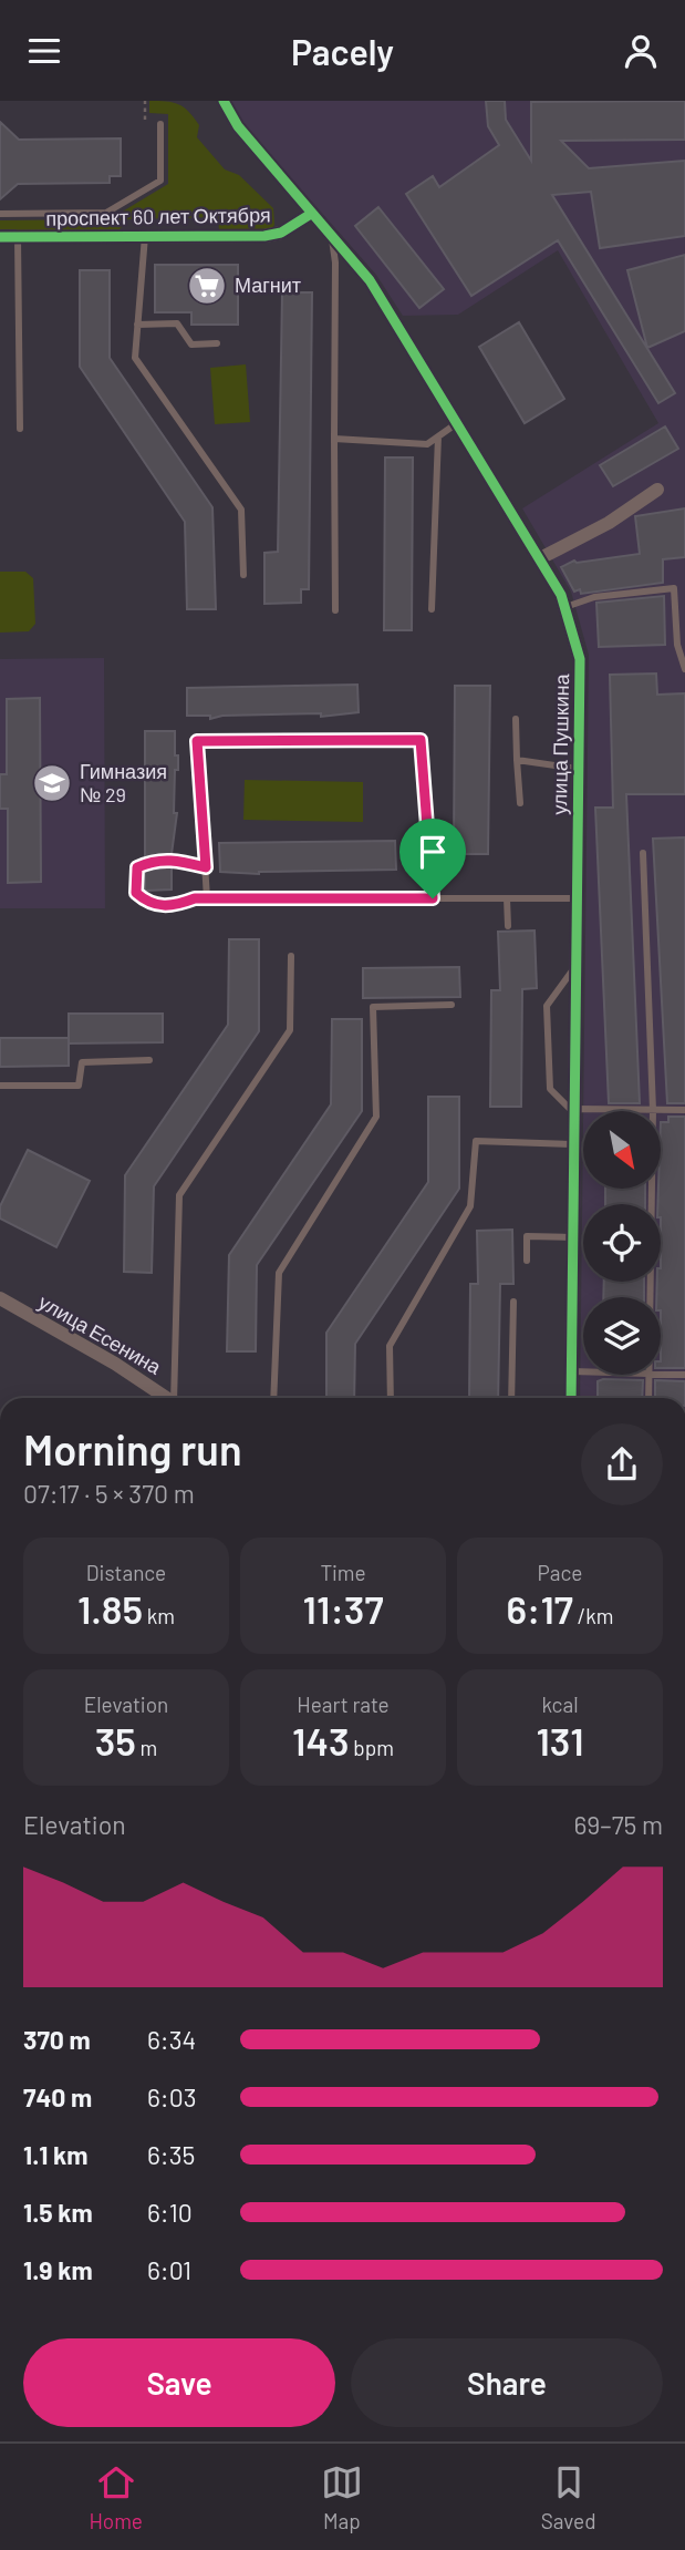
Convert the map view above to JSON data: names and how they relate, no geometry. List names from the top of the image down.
{
  "streets": {
    "street": ["проспект 60 лет Октября", "улица Пушкина", "улица Есенина"]
  },
  "crossings": [
    ["проспект 60 лет Октября", "улица Пушкина"]
  ],
  "places": {
    "supermarket": ["Магнит"],
    "school or university": ["Гимназия № 29"]
  },
  "north": "bottom right",
  "page": {
    "header": "Pacely",
    "heading": ["Morning run", "07:17 · 5 × 370 m"],
    "stats": [
      ["Distance", "1.85 km"],
      ["Time", "11:37"],
      ["Pace", "6:17 /km"],
      ["Elevation", "35 m"],
      ["Heart rate", "143 bpm"],
      ["kcal", "131"]
    ],
    "chart": ["Elevation", "69–75 m"],
    "list": [
      {
        "name": "370 m",
        "note": "6:34"
      },
      {
        "name": "740 m",
        "note": "6:03"
      },
      {
        "name": "1.1 km",
        "note": "6:35"
      },
      {
        "name": "1.5 km",
        "note": "6:10"
      },
      {
        "name": "1.9 km",
        "note": "6:01"
      }
    ],
    "buttons": ["Save", "Share"],
    "tabs": ["Home", "Map", "Saved"]
  }
}
